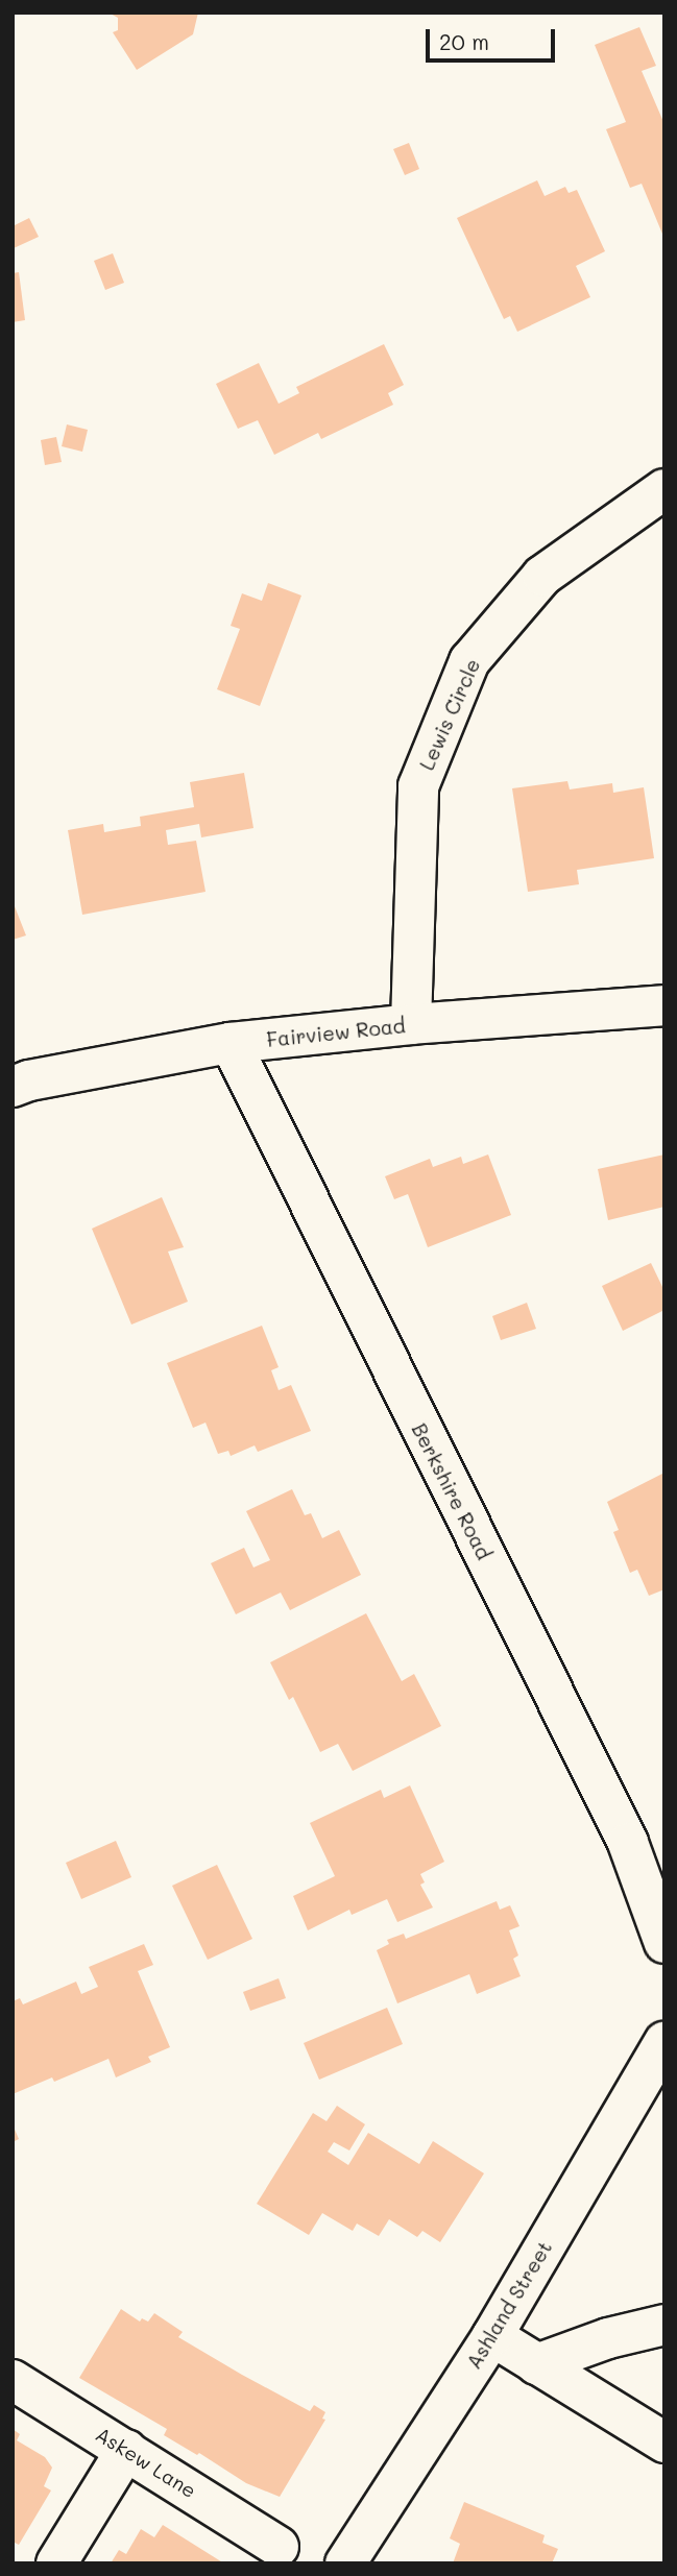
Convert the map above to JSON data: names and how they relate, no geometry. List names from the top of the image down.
{
  "streets": {
    "street": [
      "Lewis Circle",
      "Fairview Road",
      "Berkshire Road",
      "Ashland Street",
      "Askew Lane"
    ]
  },
  "crossings": [
    ["Lewis Circle", "Fairview Road"],
    ["Fairview Road", "Berkshire Road"]
  ],
  "scale_bar": "20 m"
}
